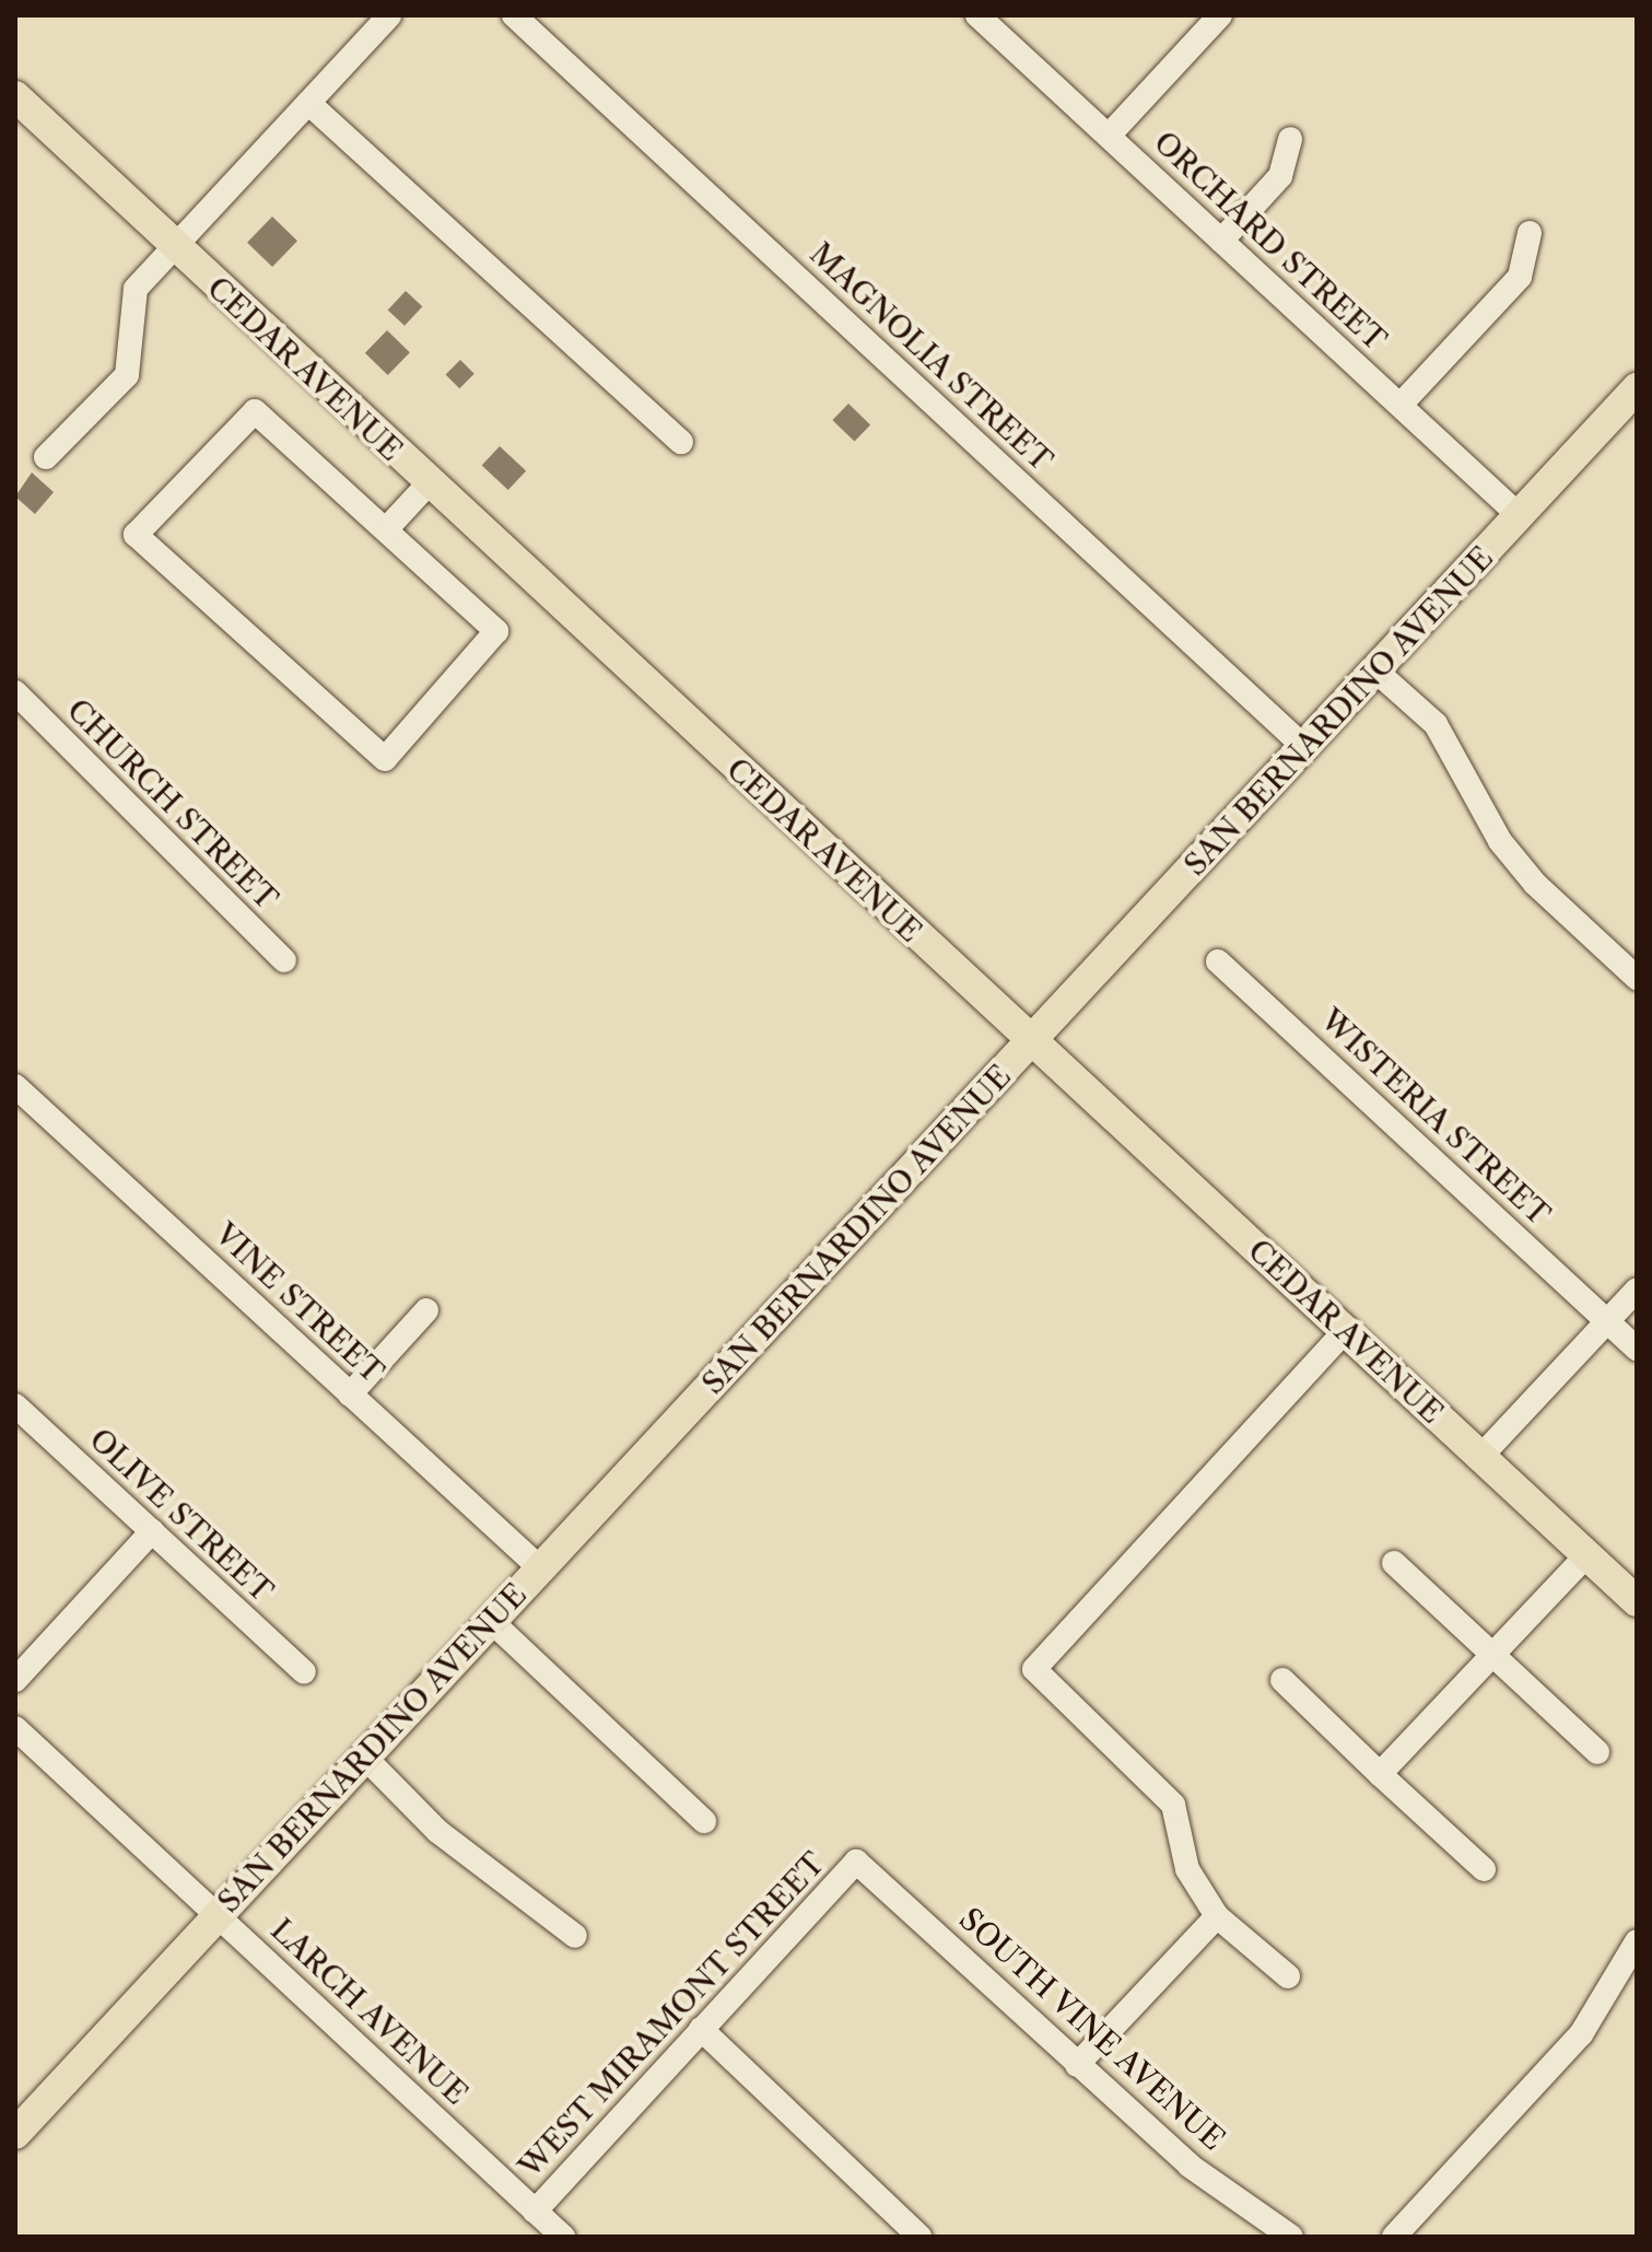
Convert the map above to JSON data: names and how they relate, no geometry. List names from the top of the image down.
{
  "streets": {
    "main road": ["CEDAR AVENUE", "SAN BERNARDINO AVENUE"],
    "street": [
      "ORCHARD STREET",
      "MAGNOLIA STREET",
      "CHURCH STREET",
      "WISTERIA STREET",
      "VINE STREET",
      "OLIVE STREET",
      "LARCH AVENUE",
      "WEST MIRAMONT STREET",
      "SOUTH VINE AVENUE"
    ]
  },
  "crossings": [
    ["ORCHARD STREET", "SAN BERNARDINO AVENUE"],
    ["MAGNOLIA STREET", "SAN BERNARDINO AVENUE"],
    ["CEDAR AVENUE", "SAN BERNARDINO AVENUE"],
    ["SAN BERNARDINO AVENUE", "VINE STREET"],
    ["SAN BERNARDINO AVENUE", "LARCH AVENUE"],
    ["LARCH AVENUE", "WEST MIRAMONT STREET"],
    ["WEST MIRAMONT STREET", "SOUTH VINE AVENUE"]
  ]
}
